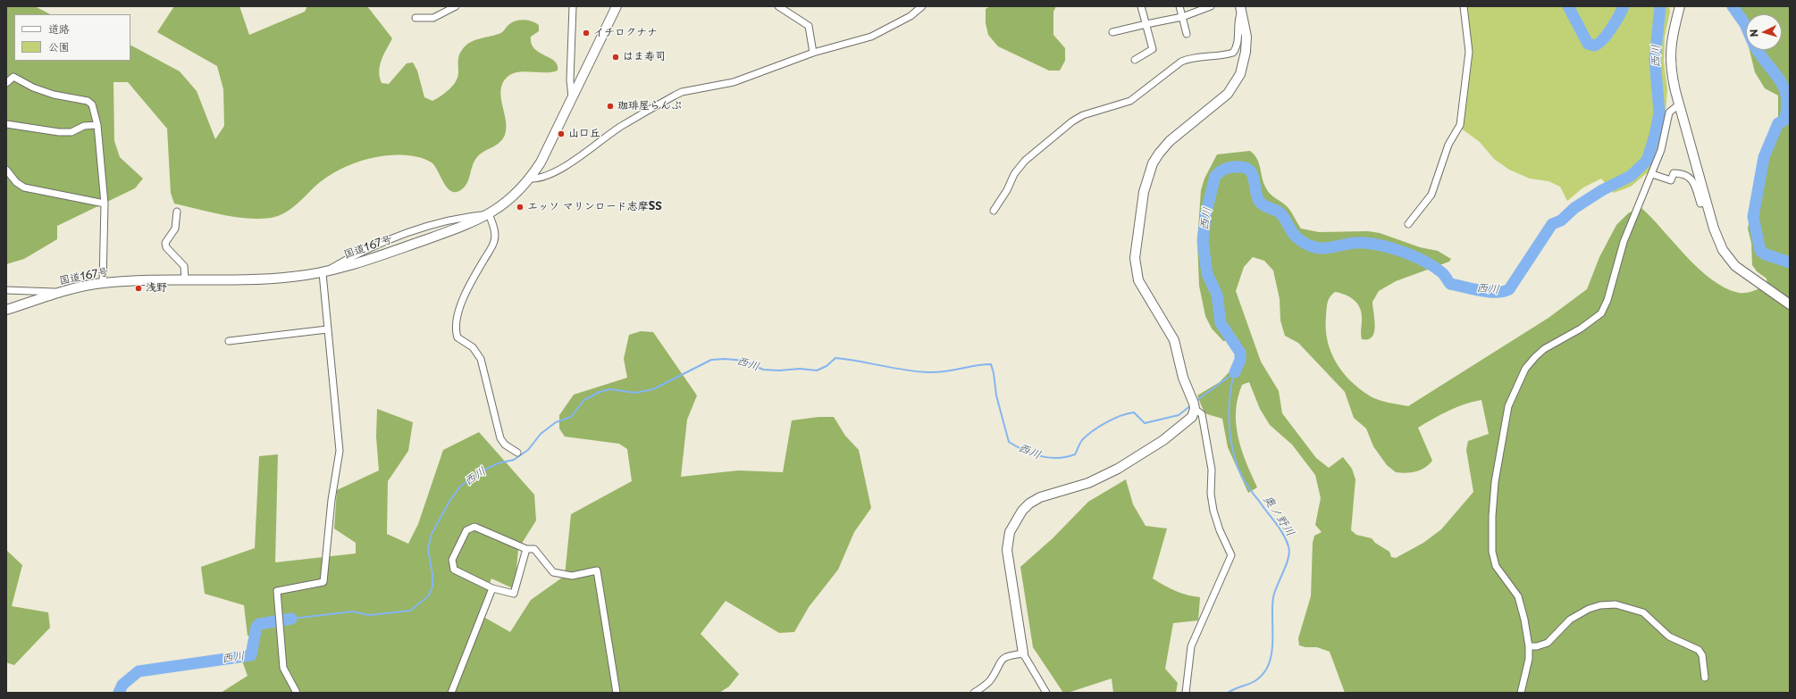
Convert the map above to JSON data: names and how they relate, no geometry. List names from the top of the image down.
{
  "streets": {
    "street": ["国道167号"]
  },
  "water": ["西川", "奥ノ野川"],
  "places": [
    "イチロクナナ",
    "はま寿司",
    "珈琲屋らんぷ",
    "山口丘",
    "エッソ マリンロード志摩SS",
    "浅野"
  ],
  "legend": ["道路", "公園"],
  "north": "left"
}
